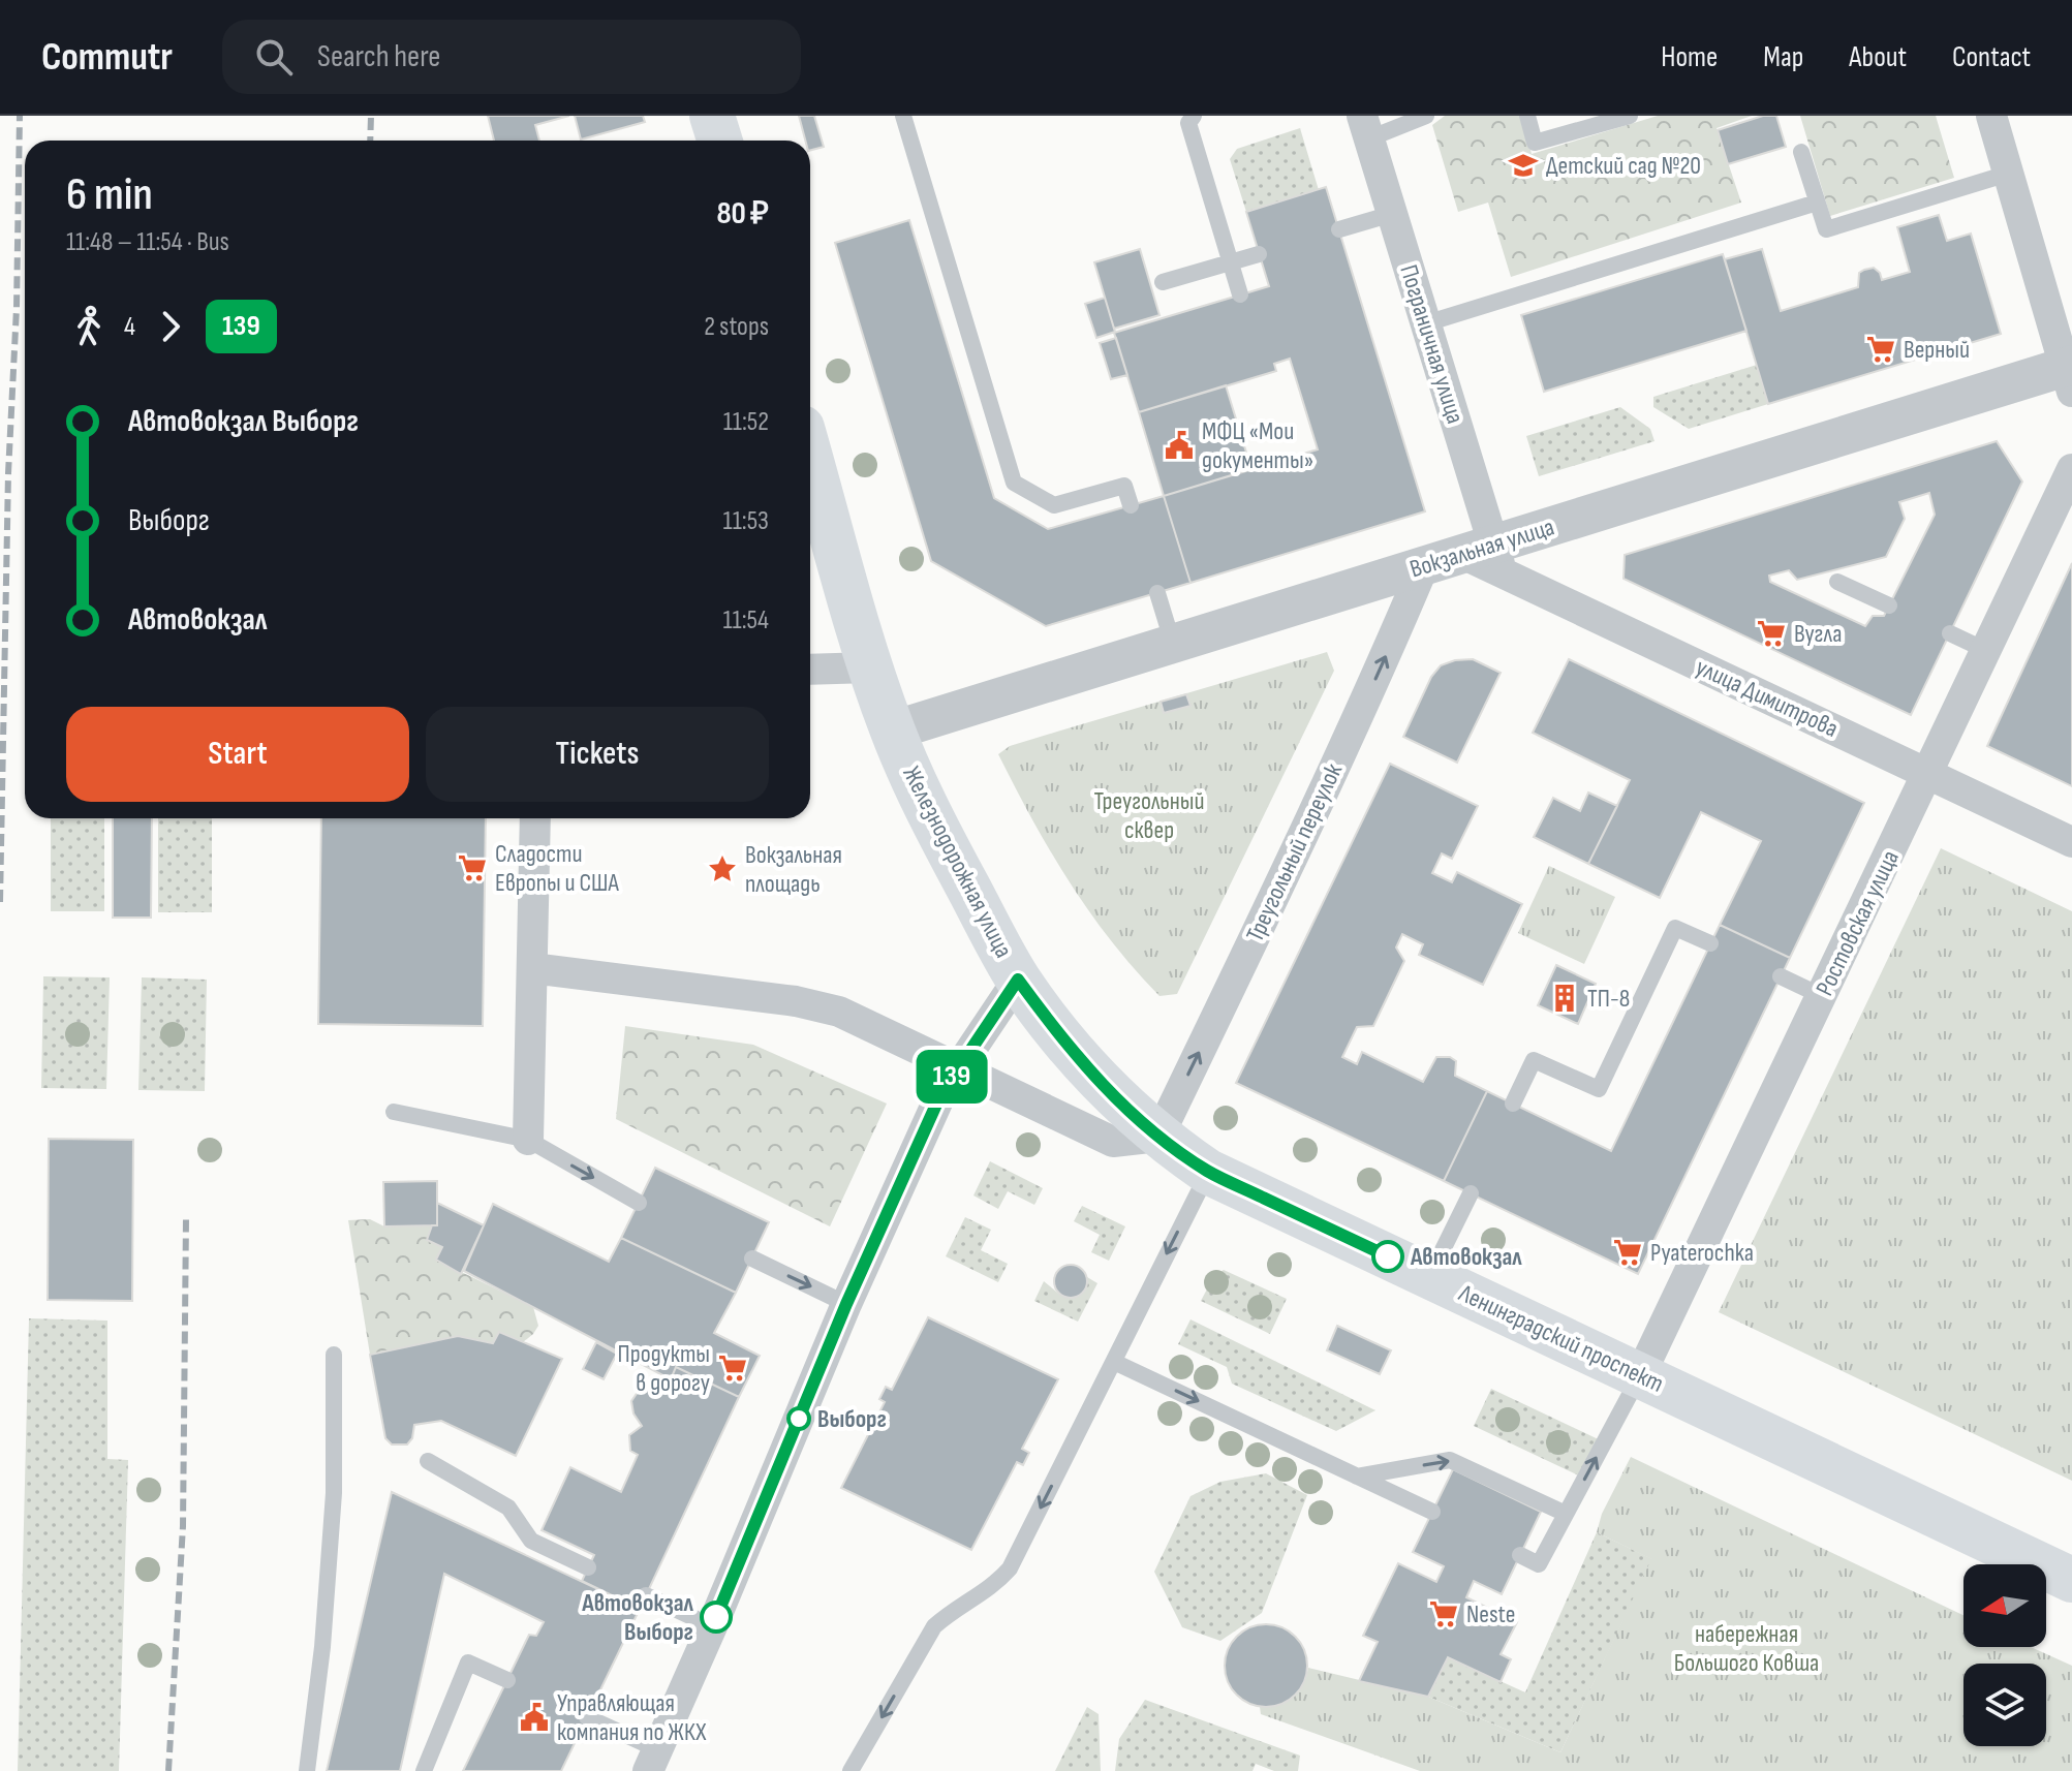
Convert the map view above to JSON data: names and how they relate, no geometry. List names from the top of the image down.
{
  "streets": {
    "main road": ["Железнодорожная улица", "Ленинградский проспект"],
    "street": [
      "Пограничная улица",
      "Вокзальная улица",
      "улица Димитрова",
      "Треугольный переулок",
      "Ростовская улица"
    ]
  },
  "crossings": [
    ["Пограничная улица", "Вокзальная улица"],
    ["Пограничная улица", "улица Димитрова"],
    ["Вокзальная улица", "улица Димитрова"],
    ["Вокзальная улица", "Треугольный переулок"],
    ["Вокзальная улица", "Железнодорожная улица"],
    ["улица Димитрова", "Ростовская улица"],
    ["Треугольный переулок", "Ленинградский проспект"],
    ["Железнодорожная улица", "Ленинградский проспект"],
    ["Ростовская улица", "Ленинградский проспект"]
  ],
  "one_way": ["Треугольный переулок"],
  "parks": ["Треугольный сквер", "набережная Большого Ковша"],
  "places": {
    "school or university": ["Детский сад №20"],
    "supermarket": [
      "Верный",
      "Вугла",
      "Сладости Европы и США",
      "Pyaterochka",
      "Продукты в дорогу",
      "Neste"
    ],
    "public building": ["МФЦ «Мои документы»", "Управляющая компания по ЖКХ"],
    "place": ["Вокзальная площадь"],
    "building": ["ТП-8"],
    "other": ["Автовокзал", "Выборг", "Автовокзал Выборг"]
  },
  "lines": ["bus line 139"],
  "north": "left",
  "page": {
    "header": "Commutr",
    "search": "Search here",
    "nav": [
      "Home",
      "Map",
      "About",
      "Contact"
    ],
    "on_map": "139",
    "heading": ["6 min", "11:48 – 11:54 · Bus", "80 ₽"],
    "legs": ["4", "139", "2 stops"],
    "list": [
      {
        "name": "Автовокзал Выборг",
        "value": "11:52"
      },
      {
        "name": "Выборг",
        "value": "11:53"
      },
      {
        "name": "Автовокзал",
        "value": "11:54"
      }
    ],
    "buttons": ["Start", "Tickets"]
  }
}
